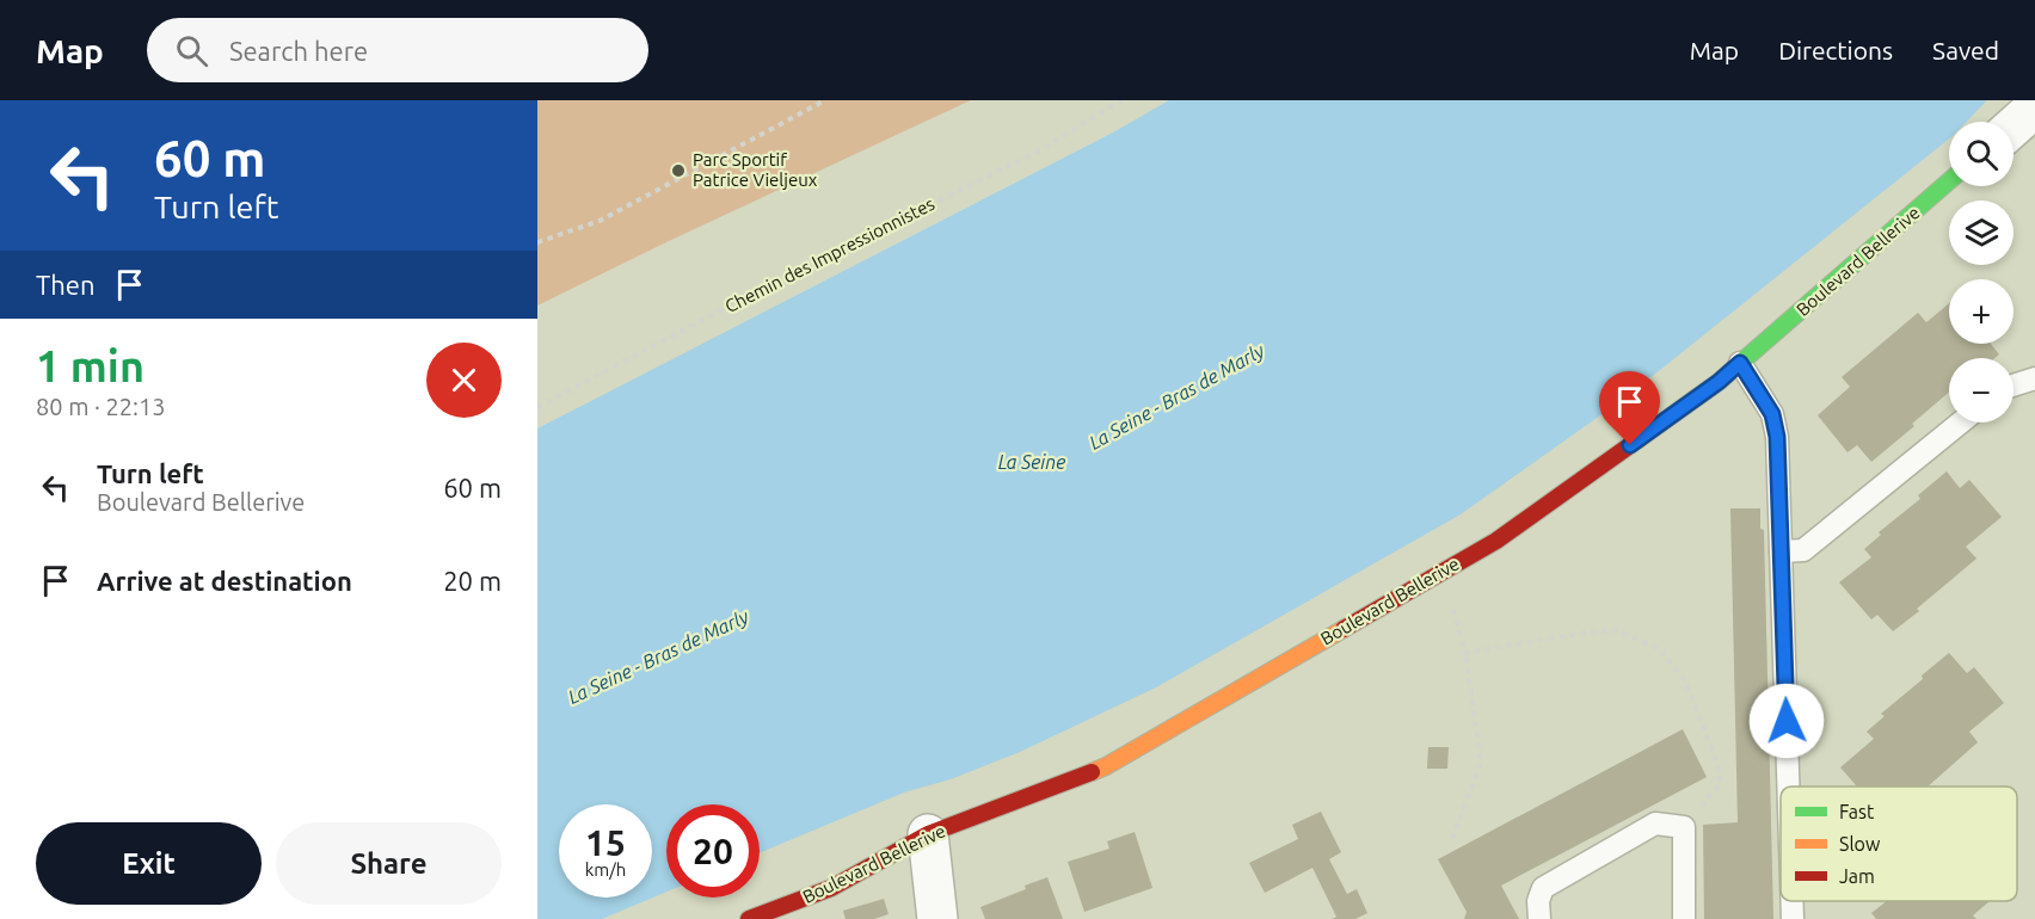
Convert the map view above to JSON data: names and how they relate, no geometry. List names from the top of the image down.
{
  "streets": {
    "street": ["Boulevard Bellerive"],
    "path": ["Chemin des Impressionnistes"]
  },
  "water": ["La Seine - Bras de Marly", "La Seine"],
  "places": ["Parc Sportif Patrice Vieljeux"],
  "legend": ["Fast", "Slow", "Jam"],
  "page": {
    "header": "Map",
    "search": "Search here",
    "nav": ["Map", "Directions", "Saved"],
    "turn": ["60 m", "Turn left"],
    "map_buttons": ["+", "−"],
    "then": "Then",
    "heading": ["1 min", "80 m · 22:13"],
    "list": [
      {
        "name": "Turn left",
        "note": "Boulevard Bellerive",
        "value": "60 m"
      },
      {
        "name": "Arrive at destination",
        "value": "20 m"
      }
    ],
    "speed": "15 km/h",
    "limit": "20",
    "buttons": ["Exit", "Share"]
  }
}
